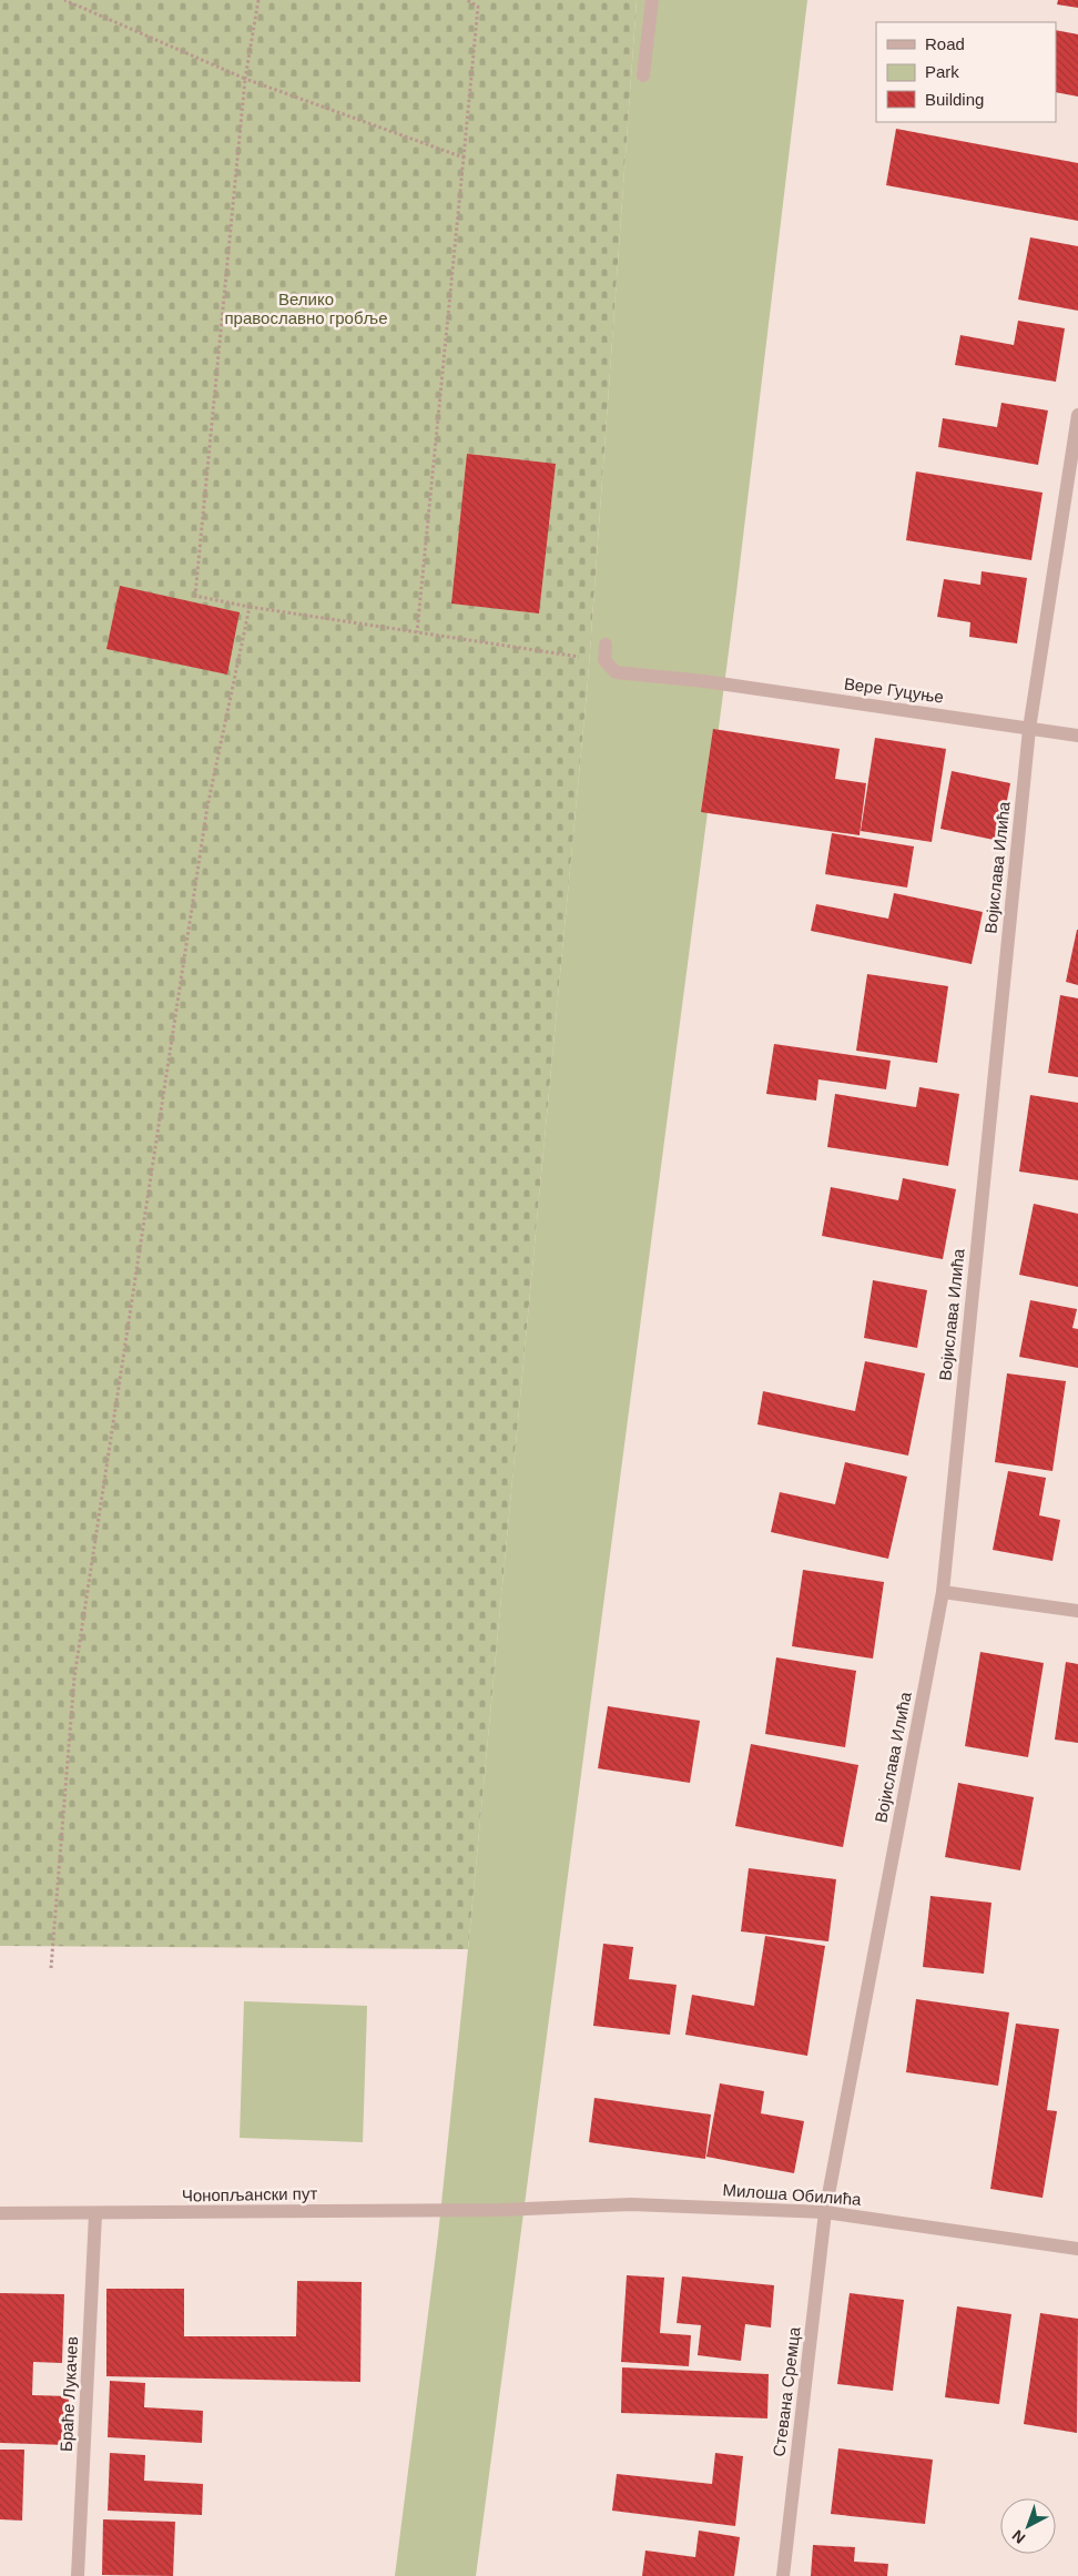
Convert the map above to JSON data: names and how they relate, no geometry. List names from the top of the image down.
{
  "streets": {
    "street": [
      "Вере Гуцуње",
      "Војислава Илића",
      "Чонопљански пут",
      "Милоша Обилића",
      "Стевана Сремца",
      "Браће Лукачев"
    ]
  },
  "crossings": [
    ["Вере Гуцуње", "Војислава Илића"],
    ["Војислава Илића", "Милоша Обилића"],
    ["Војислава Илића", "Стевана Сремца"],
    ["Чонопљански пут", "Милоша Обилића"],
    ["Чонопљански пут", "Браће Лукачев"],
    ["Милоша Обилића", "Стевана Сремца"]
  ],
  "parks": ["Велико православно гробље"],
  "legend": ["Road", "Park", "Building"],
  "north": "bottom left"
}
